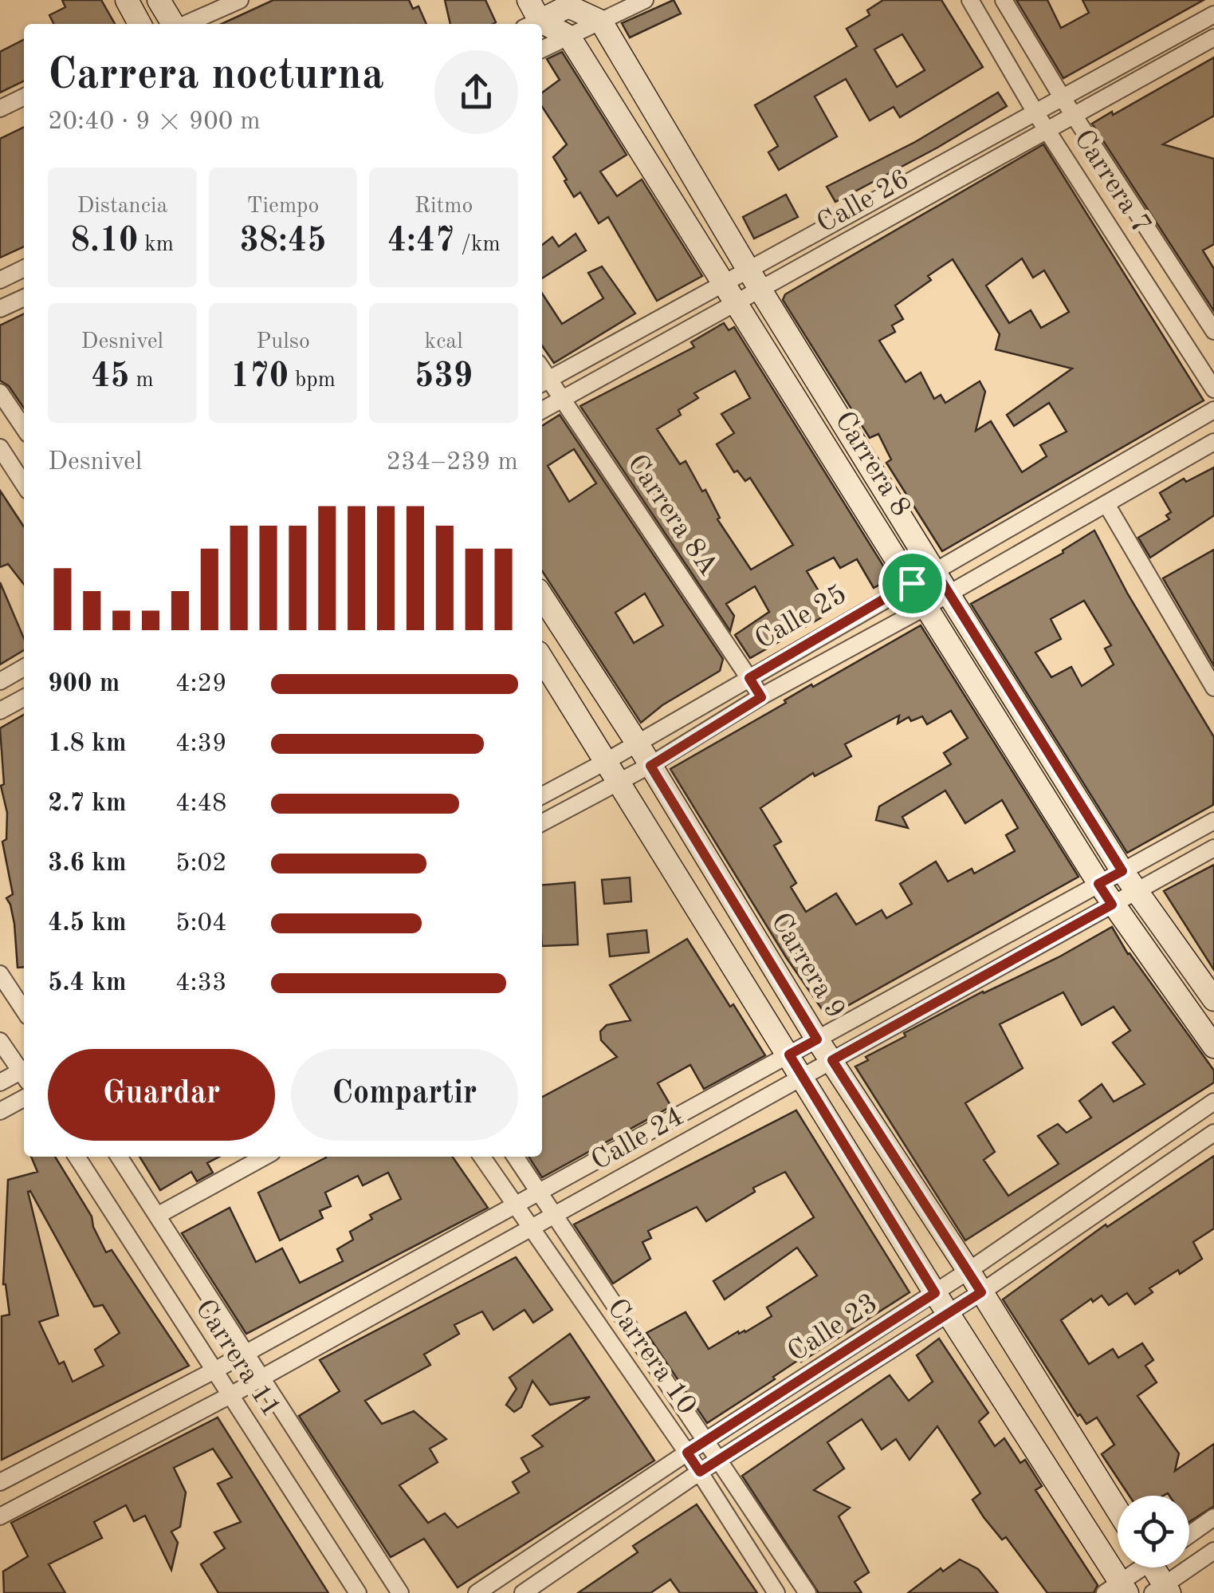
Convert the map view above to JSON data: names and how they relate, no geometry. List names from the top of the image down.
{
  "streets": {
    "street": [
      "Carrera 7",
      "Calle 26",
      "Carrera 8",
      "Carrera 8A",
      "Calle 25",
      "Carrera 9",
      "Calle 24",
      "Calle 23",
      "Carrera 10",
      "Carrera 11"
    ]
  },
  "crossings": [
    ["Carrera 7", "Calle 26"],
    ["Calle 26", "Carrera 8"],
    ["Calle 26", "Carrera 8A"],
    ["Carrera 8", "Calle 25"],
    ["Carrera 8", "Calle 24"],
    ["Carrera 8A", "Calle 25"],
    ["Calle 25", "Carrera 9"],
    ["Carrera 9", "Calle 24"],
    ["Carrera 9", "Calle 23"],
    ["Calle 24", "Carrera 10"],
    ["Calle 24", "Carrera 11"],
    ["Calle 23", "Carrera 10"]
  ],
  "page": {
    "heading": ["Carrera nocturna", "20:40 · 9 × 900 m"],
    "stats": [
      ["Distancia", "8.10 km"],
      ["Tiempo", "38:45"],
      ["Ritmo", "4:47 /km"],
      ["Desnivel", "45 m"],
      ["Pulso", "170 bpm"],
      ["kcal", "539"]
    ],
    "chart": ["Desnivel", "234–239 m"],
    "list": [
      {
        "name": "900 m",
        "note": "4:29"
      },
      {
        "name": "1.8 km",
        "note": "4:39"
      },
      {
        "name": "2.7 km",
        "note": "4:48"
      },
      {
        "name": "3.6 km",
        "note": "5:02"
      },
      {
        "name": "4.5 km",
        "note": "5:04"
      },
      {
        "name": "5.4 km",
        "note": "4:33"
      }
    ],
    "buttons": ["Guardar", "Compartir"]
  }
}
